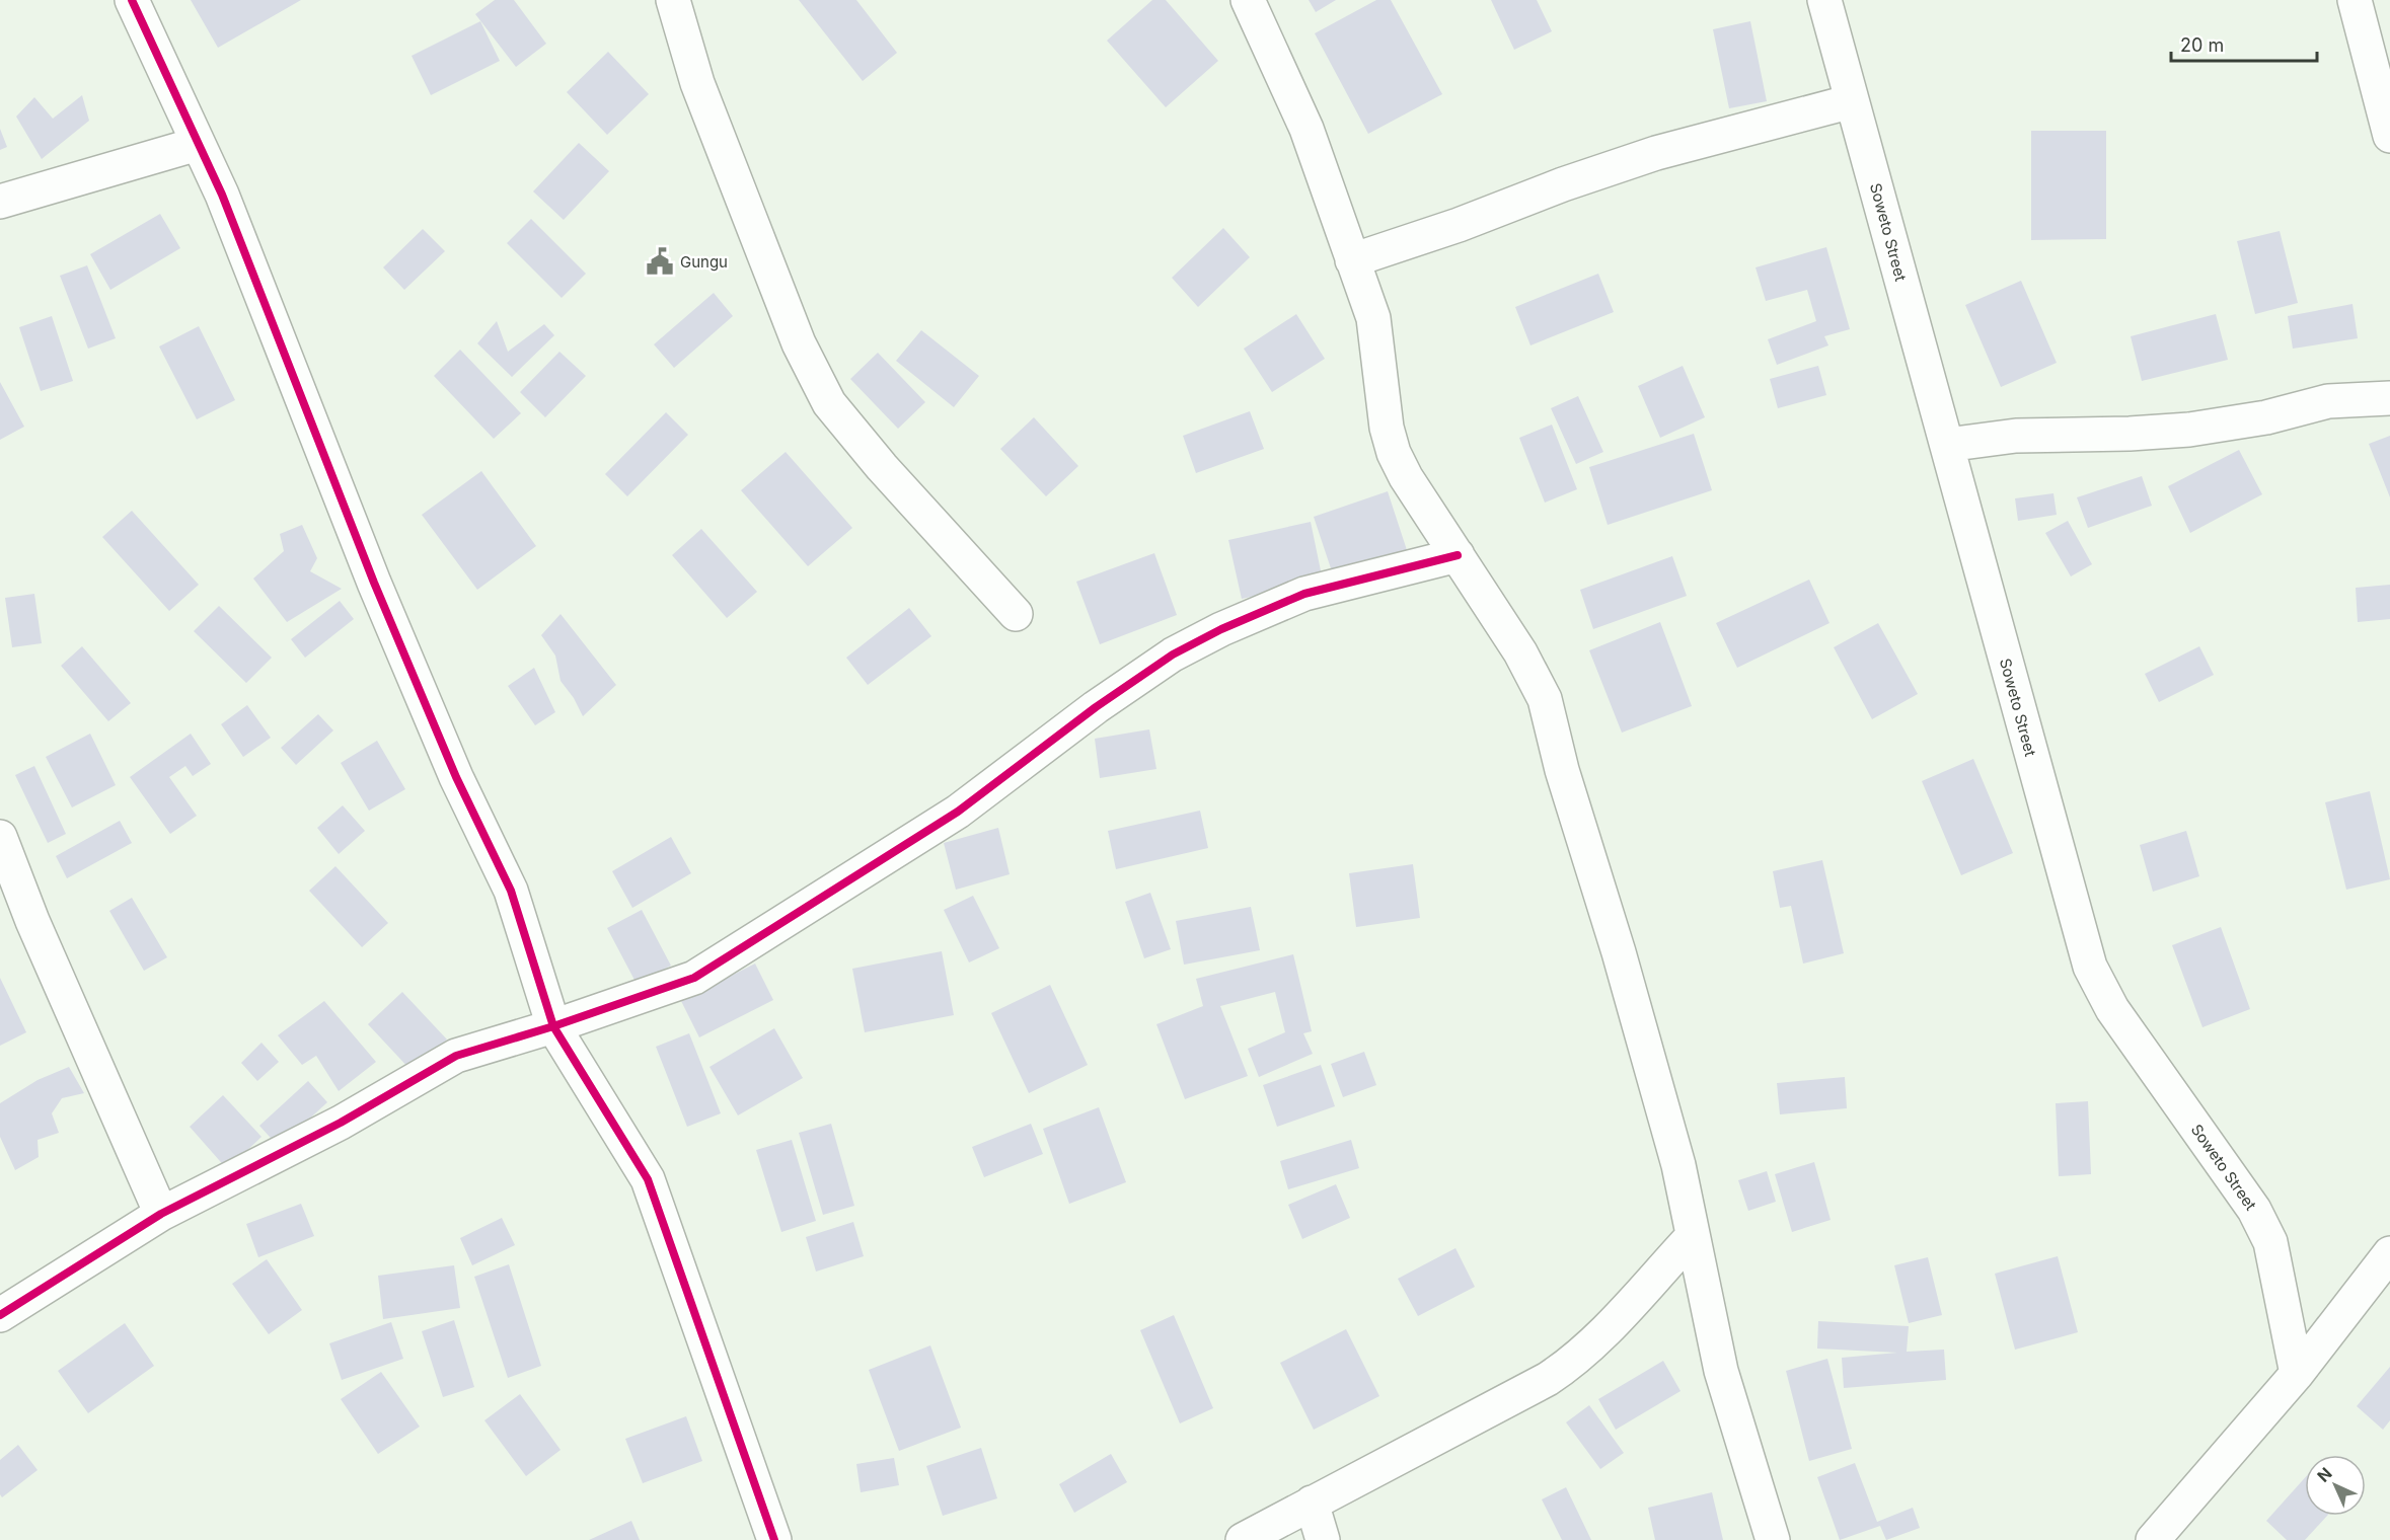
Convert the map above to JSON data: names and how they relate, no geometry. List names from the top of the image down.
{
  "streets": {
    "street": ["Soweto Street"]
  },
  "places": {
    "public building": ["Gungu"]
  },
  "scale_bar": "20 m",
  "north": "top left"
}
